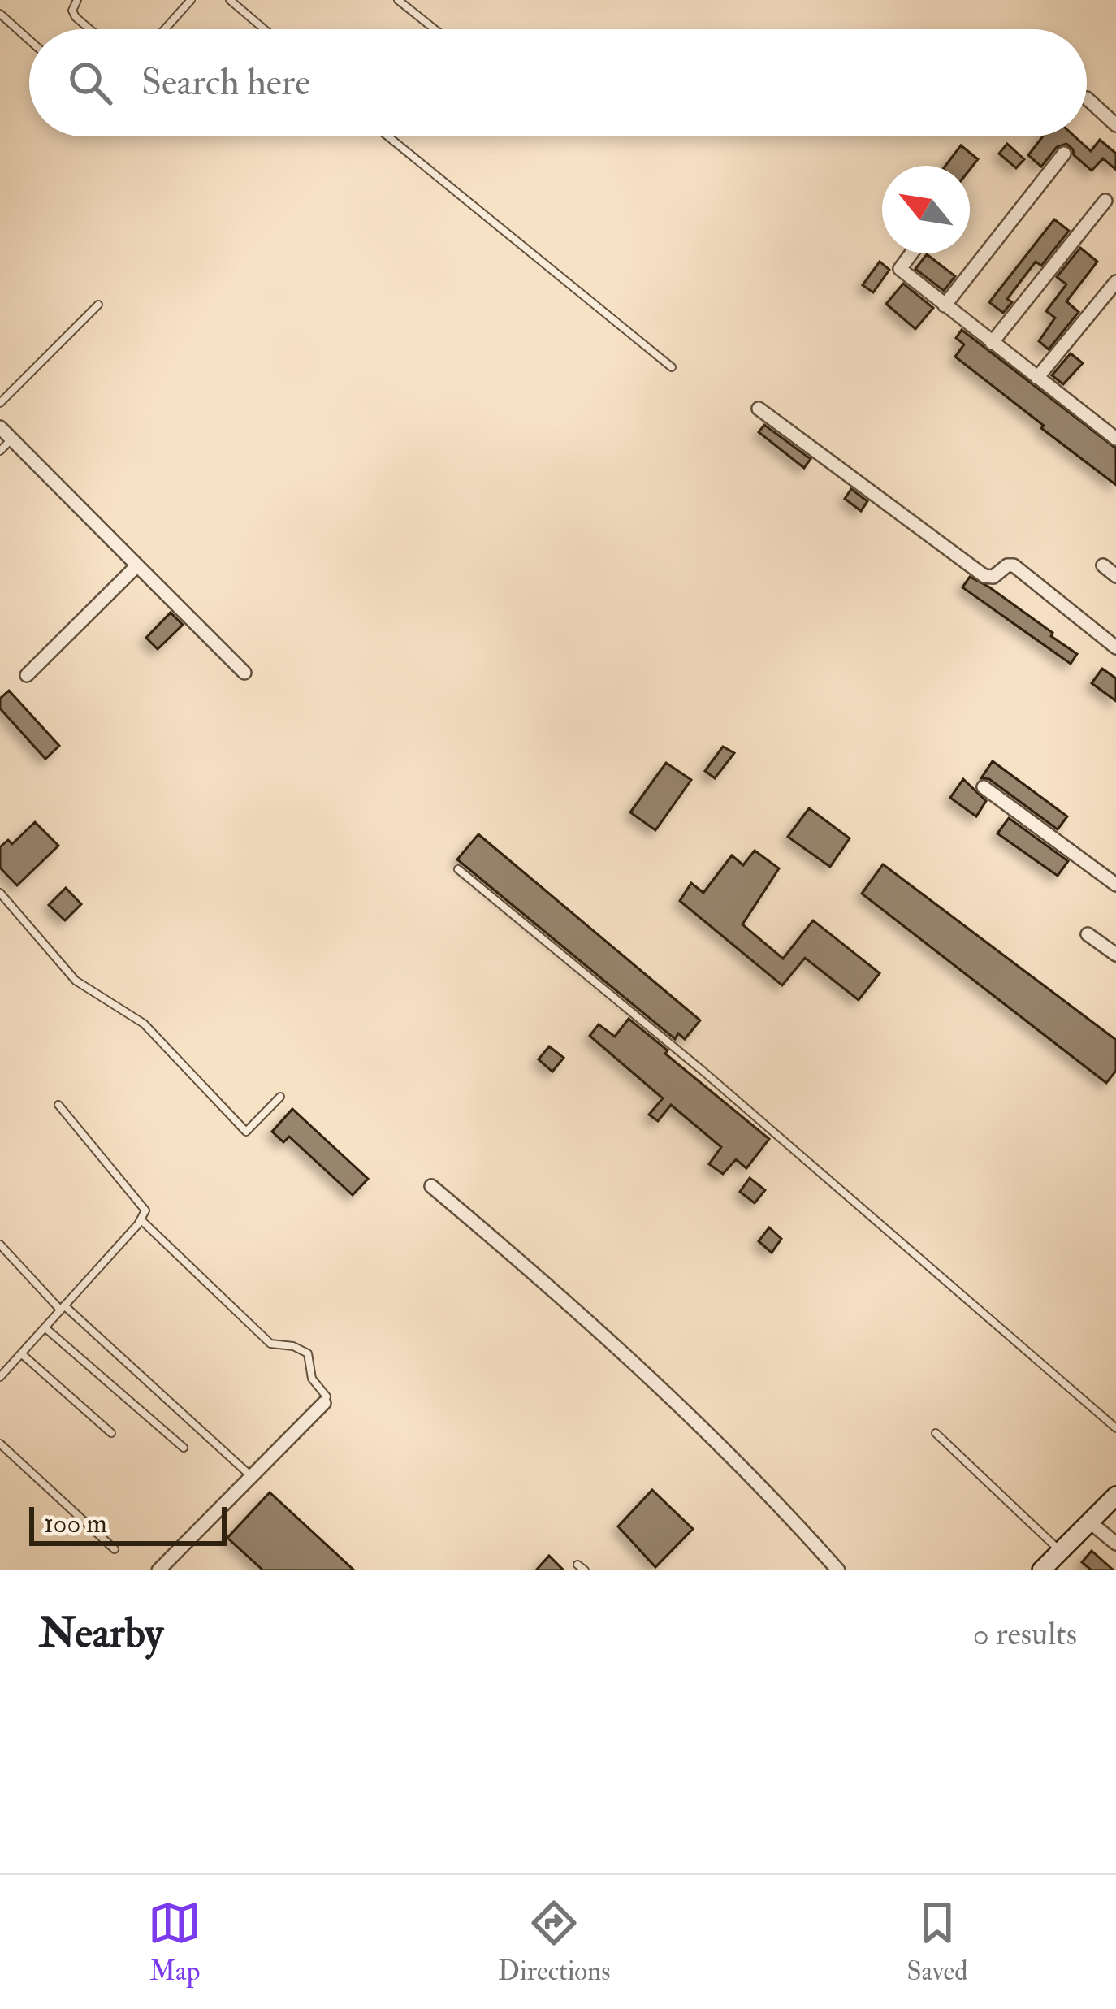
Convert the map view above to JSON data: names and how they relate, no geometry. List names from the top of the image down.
{
  "scale_bar": "100 m",
  "north": "top left",
  "page": {
    "search": "Search here",
    "scale": "100 m",
    "heading": ["Nearby", "0 results"],
    "nav": ["Map", "Directions", "Saved"]
  }
}
